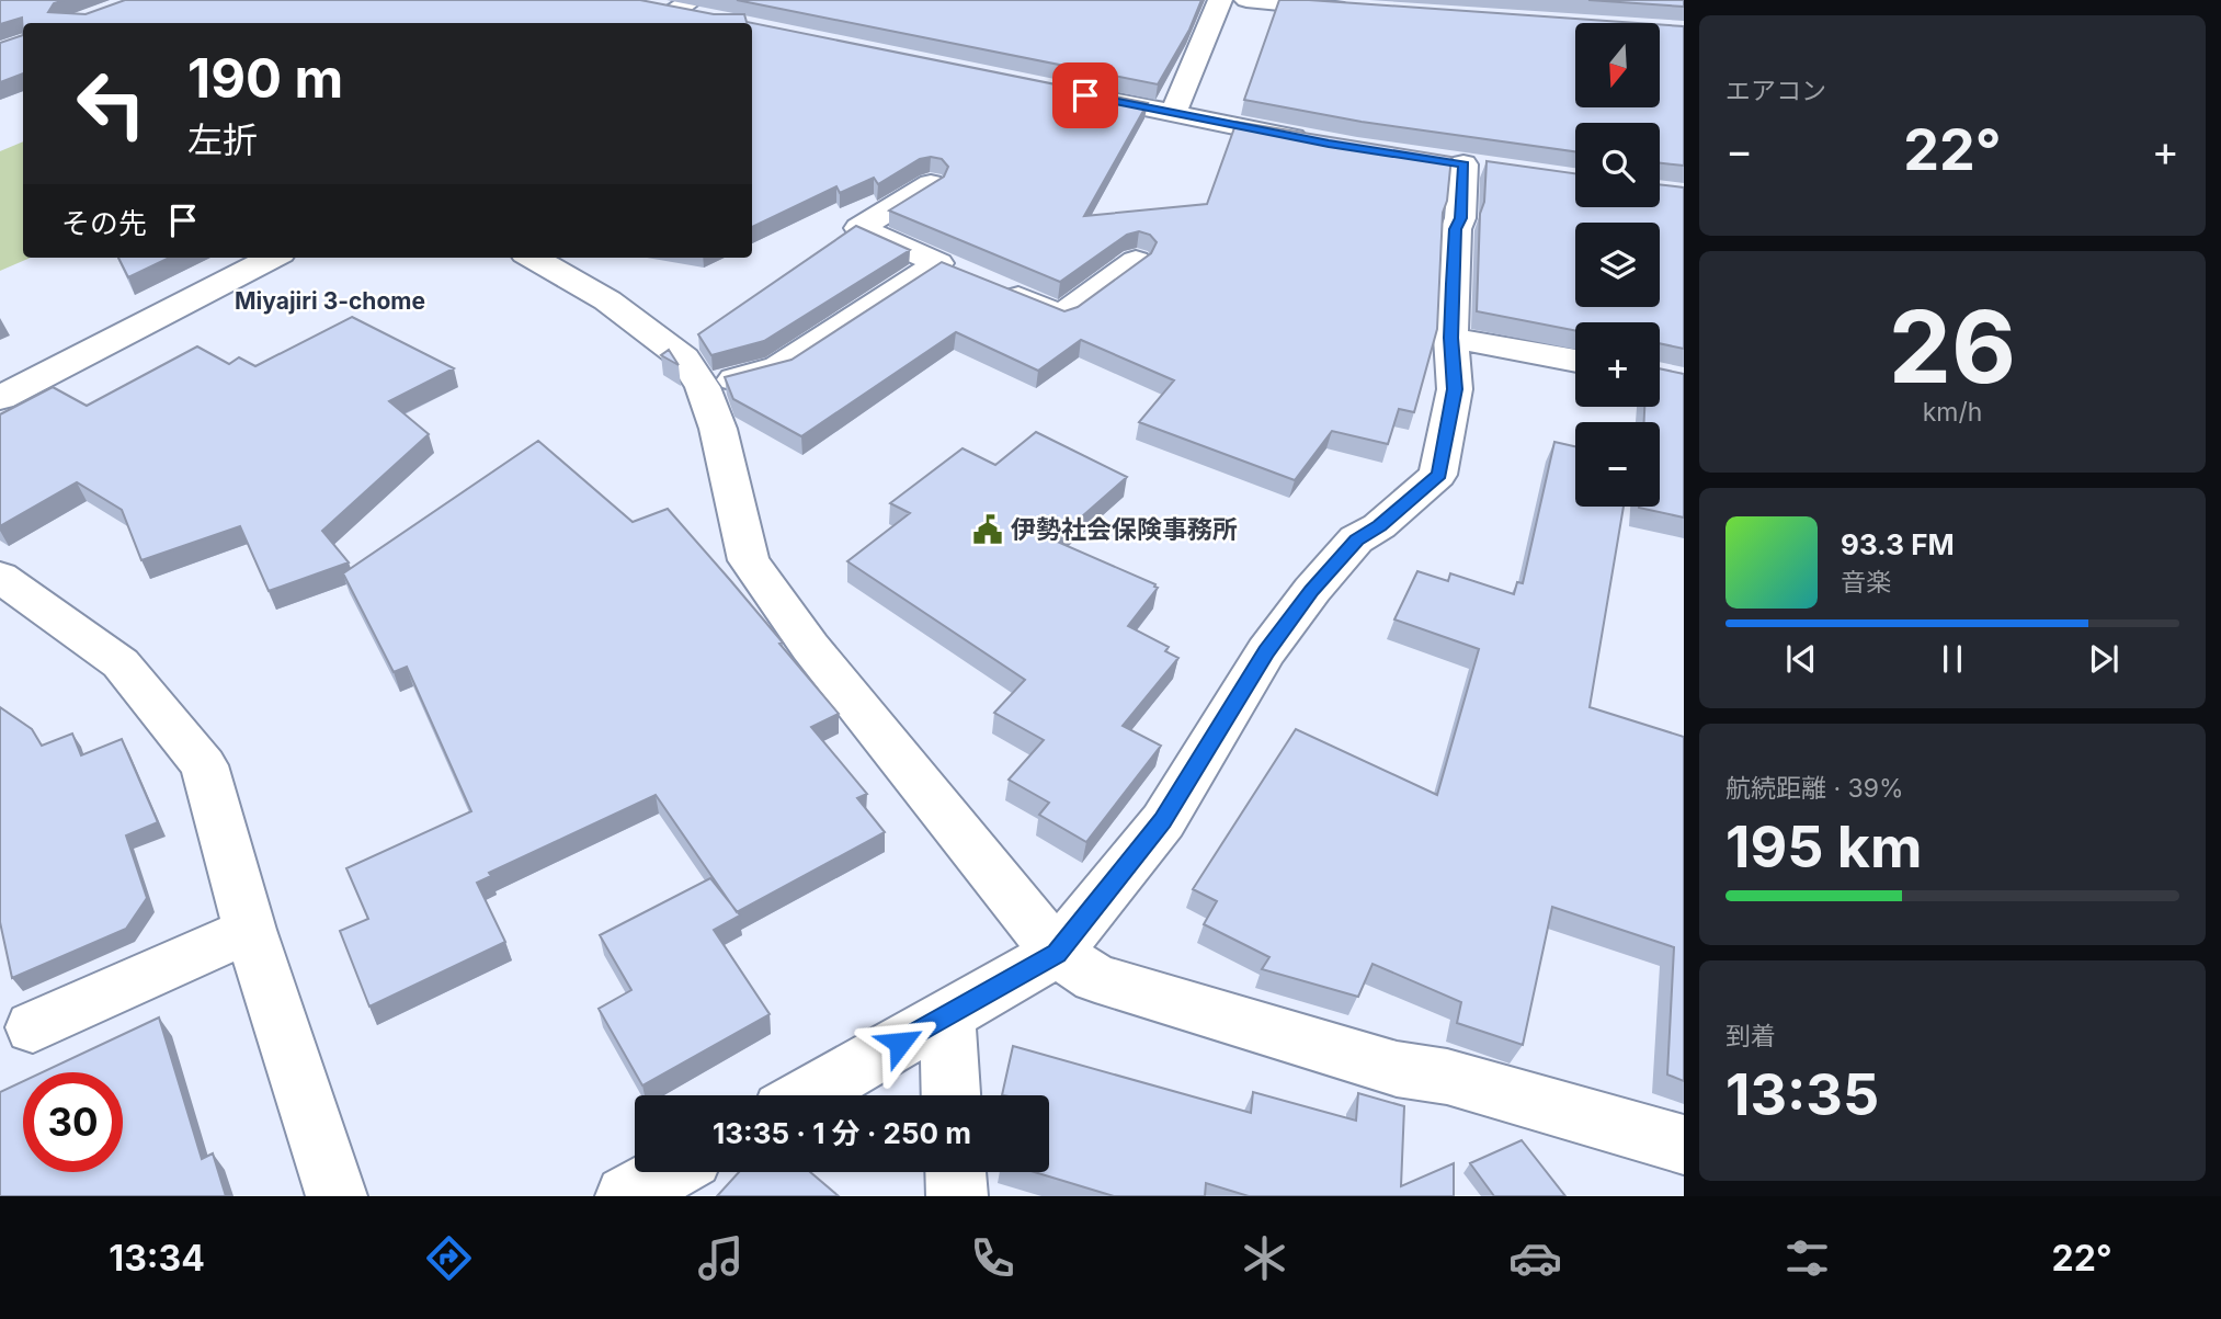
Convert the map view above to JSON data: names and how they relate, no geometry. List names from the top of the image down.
{
  "districts": ["Miyajiri 3-chome"],
  "places": {
    "public building": ["伊勢社会保険事務所"]
  },
  "north": "bottom",
  "page": {
    "tile": [
      "エアコン",
      ["26", "km/h"],
      ["航続距離 · 39%", "195 km"],
      ["到着", "13:35"]
    ],
    "map_buttons": ["+", "−"],
    "turn": ["190 m", "左折"],
    "heat": ["−", "22°", "+"],
    "then": "その先",
    "song": ["93.3 FM", "音楽"],
    "limit": "30",
    "trip": "13:35 · 1 分 · 250 m",
    "tabs": ["13:34", "22°"]
  }
}
